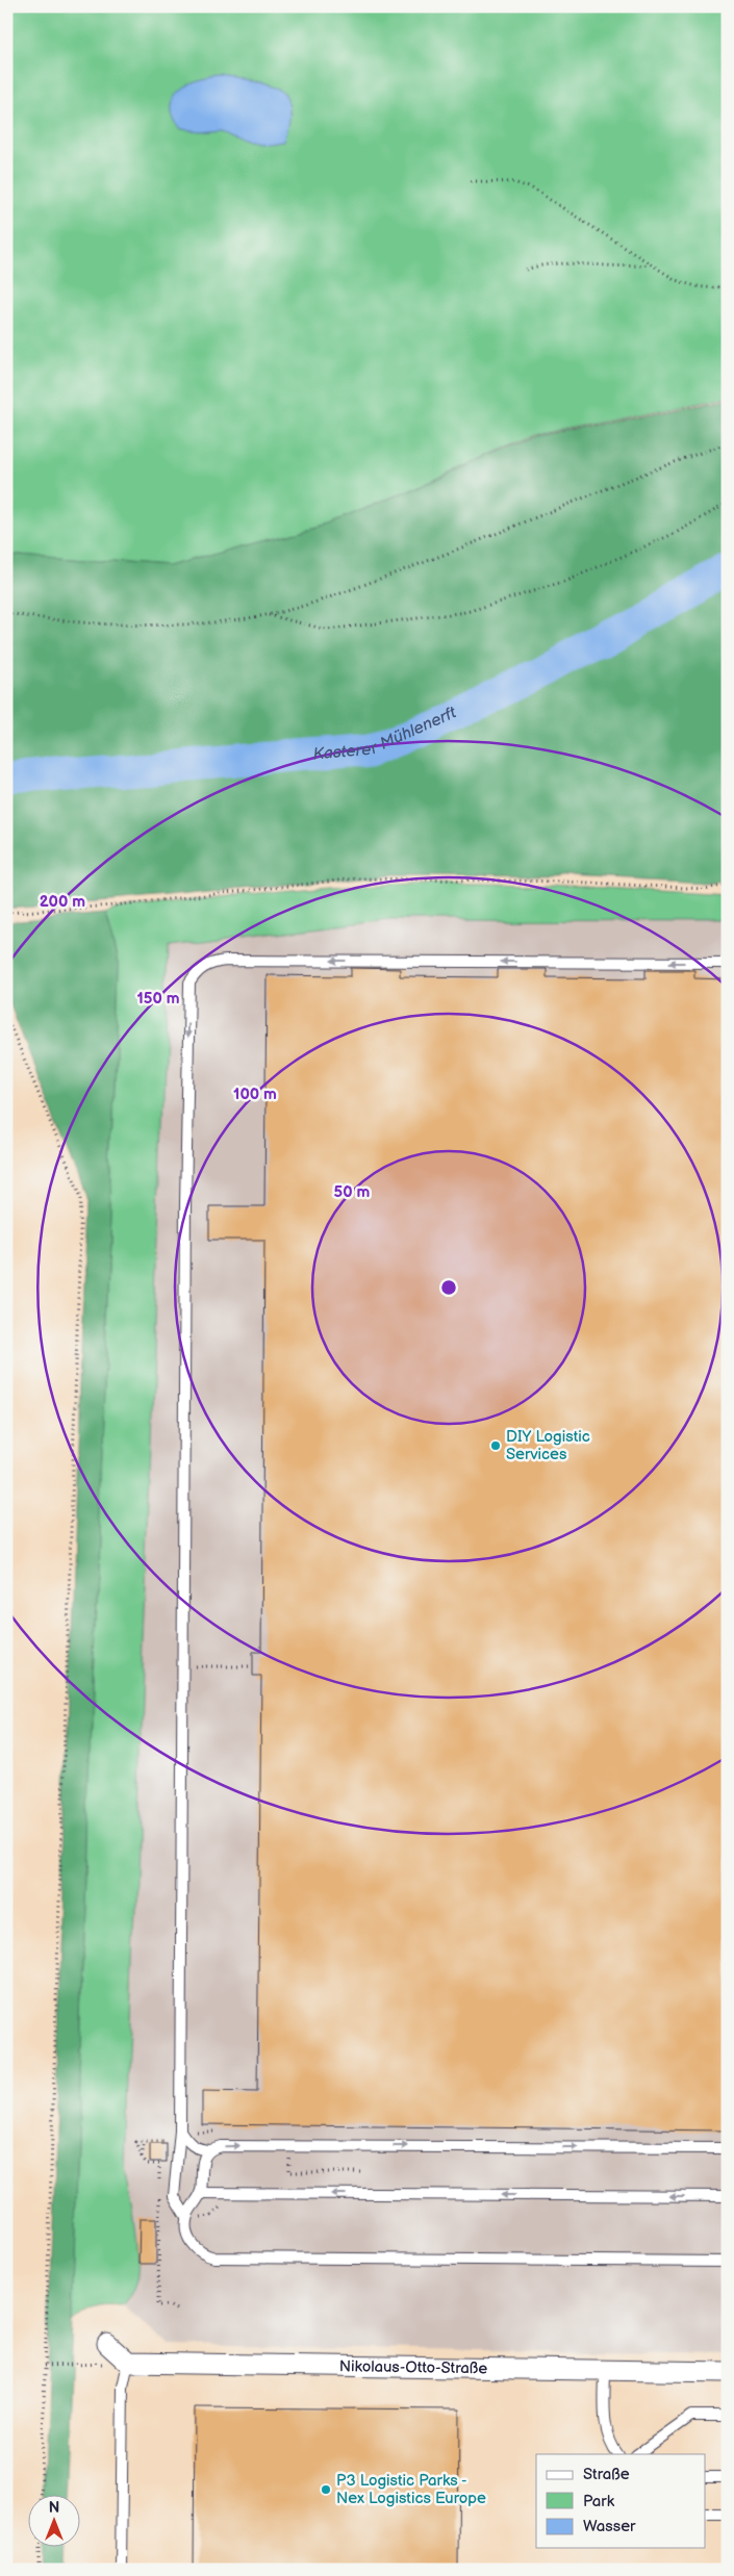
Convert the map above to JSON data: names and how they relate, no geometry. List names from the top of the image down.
{
  "streets": {
    "street": ["Nikolaus-Otto-Straße"]
  },
  "water": ["Kasterer Mühlenerft"],
  "places": ["DIY Logistic Services", "P3 Logistic Parks - Nex Logistics Europe"],
  "legend": ["Straße", "Park", "Wasser"],
  "north": "top",
  "rings": [
    "200 m",
    "150 m",
    "100 m",
    "50 m"
  ]
}
